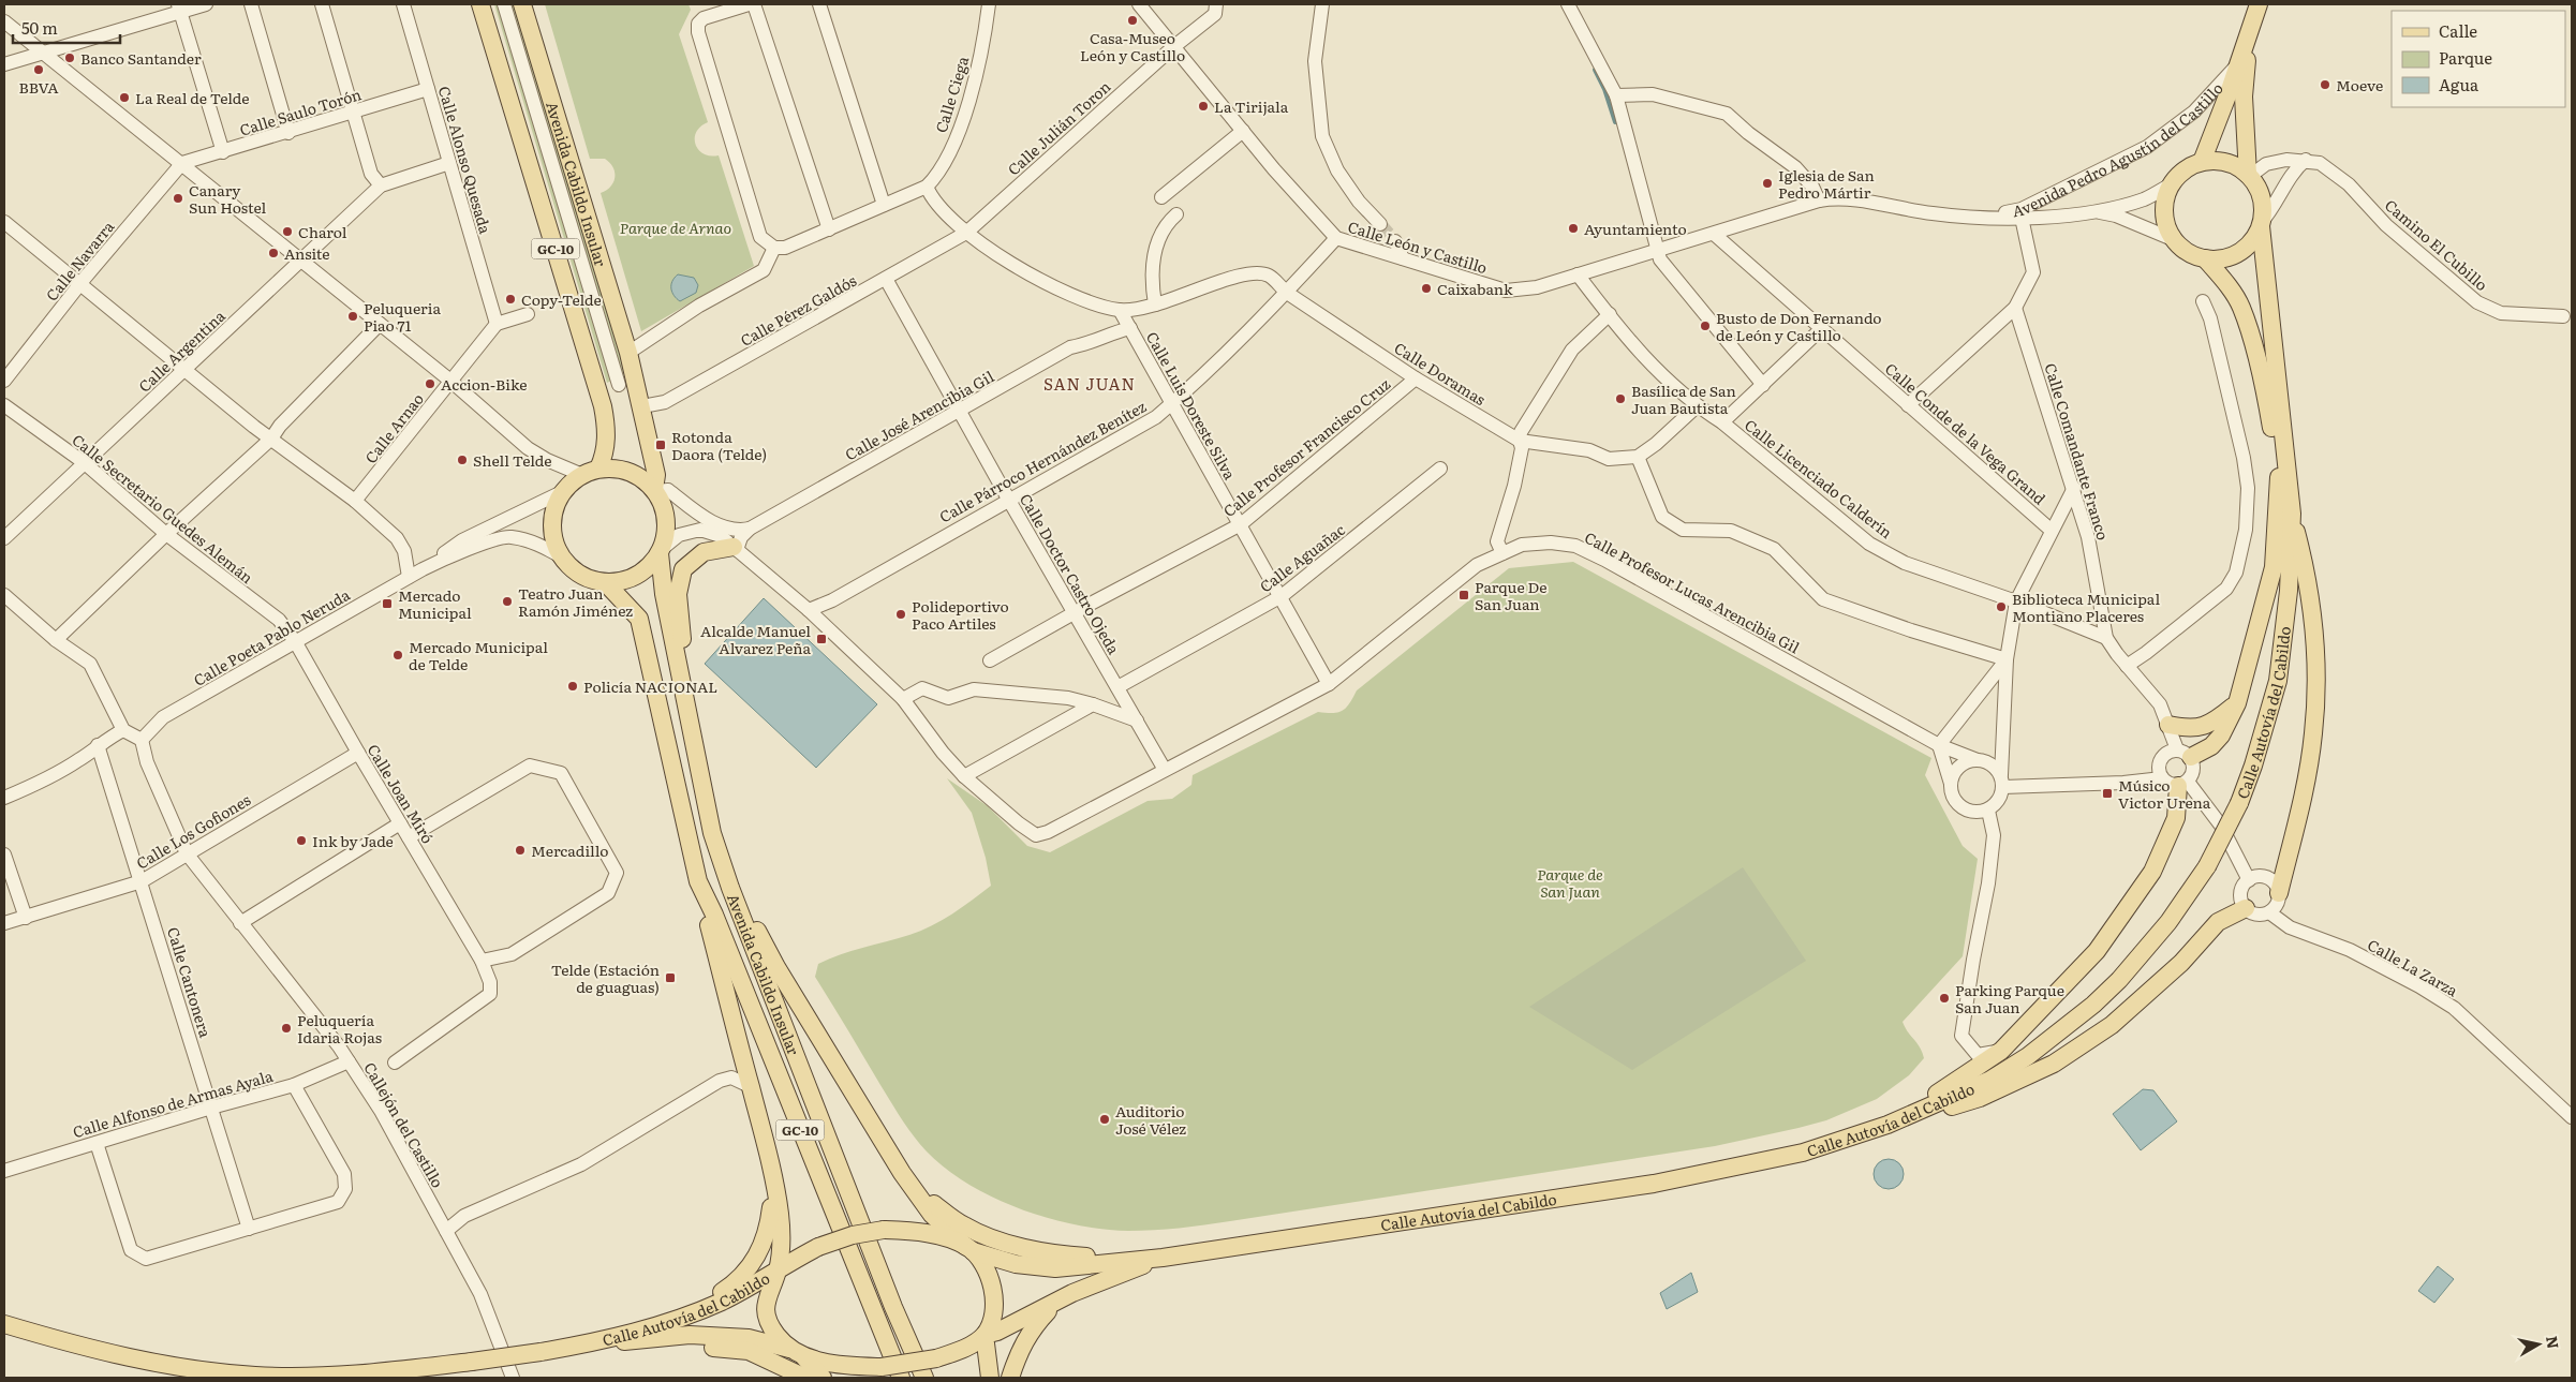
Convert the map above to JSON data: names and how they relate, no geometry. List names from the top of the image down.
{
  "streets": {
    "main road": ["Avenida Cabildo Insular", "GC-10", "Calle Autovía del Cabildo"],
    "street": [
      "Calle Ciega",
      "Calle Saulo Torón",
      "Calle Julián Toron",
      "Avenida Pedro Agustín del Castillo",
      "Calle Alonso Quesada",
      "Camino El Cubillo",
      "Calle León y Castillo",
      "Calle Navarra",
      "Calle Pérez Galdós",
      "Calle Argentina",
      "Calle Doramas",
      "Calle Luis Doreste Silva",
      "Calle José Arencibia Gil",
      "Calle Arnao",
      "Calle Conde de la Vega Grand",
      "Calle Profesor Francisco Cruz",
      "Calle Comandante Franco",
      "Calle Párroco Hernández Benítez",
      "Calle Licenciado Calderín",
      "Calle Secretario Guedes Alemán",
      "Calle Aguañac",
      "Calle Doctor Castro Ojeda",
      "Calle Profesor Lucas Arencibia Gil",
      "Calle Poeta Pablo Neruda",
      "Calle Joan Miró",
      "Calle Los Gofiones",
      "Calle La Zarza",
      "Calle Cantonera",
      "Calle Alfonso de Armas Ayala",
      "Callejón del Castillo"
    ]
  },
  "crossings": [
    ["Calle Saulo Torón", "Calle Alonso Quesada"],
    ["Calle Saulo Torón", "Calle Navarra"],
    ["Calle Julián Toron", "Calle León y Castillo"],
    ["Calle Julián Toron", "Calle Pérez Galdós"],
    ["Avenida Pedro Agustín del Castillo", "Camino El Cubillo"],
    ["Avenida Pedro Agustín del Castillo", "Calle Autovía del Cabildo"],
    ["Calle Alonso Quesada", "Calle Arnao"],
    ["Avenida Cabildo Insular", "GC-10"],
    ["Avenida Cabildo Insular", "Calle Pérez Galdós"],
    ["Avenida Cabildo Insular", "Calle Poeta Pablo Neruda"],
    ["Camino El Cubillo", "Calle Autovía del Cabildo"],
    ["Calle León y Castillo", "Calle Párroco Hernández Benítez"],
    ["Calle León y Castillo", "Calle Licenciado Calderín"],
    ["GC-10", "Calle Poeta Pablo Neruda"],
    ["Calle Pérez Galdós", "Calle Doctor Castro Ojeda"],
    ["Calle Argentina", "Calle Secretario Guedes Alemán"],
    ["Calle Doramas", "Calle Luis Doreste Silva"],
    ["Calle Doramas", "Calle Profesor Francisco Cruz"],
    ["Calle Doramas", "Calle Párroco Hernández Benítez"],
    ["Calle Luis Doreste Silva", "Calle José Arencibia Gil"],
    ["Calle Luis Doreste Silva", "Calle Profesor Francisco Cruz"],
    ["Calle Luis Doreste Silva", "Calle Párroco Hernández Benítez"],
    ["Calle Luis Doreste Silva", "Calle Aguañac"],
    ["Calle Luis Doreste Silva", "Calle Profesor Lucas Arencibia Gil"],
    ["Calle José Arencibia Gil", "Calle Doctor Castro Ojeda"],
    ["Calle Profesor Francisco Cruz", "Calle Doctor Castro Ojeda"],
    ["Calle Comandante Franco", "Calle Licenciado Calderín"],
    ["Calle Párroco Hernández Benítez", "Calle Doctor Castro Ojeda"],
    ["Calle Secretario Guedes Alemán", "Calle Poeta Pablo Neruda"],
    ["Calle Secretario Guedes Alemán", "Calle Joan Miró"],
    ["Calle Aguañac", "Calle Doctor Castro Ojeda"],
    ["Calle Doctor Castro Ojeda", "Calle Profesor Lucas Arencibia Gil"],
    ["Calle Poeta Pablo Neruda", "Calle Joan Miró"],
    ["Calle Poeta Pablo Neruda", "Callejón del Castillo"],
    ["Calle Joan Miró", "Calle Los Gofiones"],
    ["Calle Los Gofiones", "Calle Cantonera"],
    ["Calle Los Gofiones", "Callejón del Castillo"],
    ["Calle Cantonera", "Calle Alfonso de Armas Ayala"],
    ["Calle Alfonso de Armas Ayala", "Callejón del Castillo"]
  ],
  "districts": ["SAN JUAN"],
  "parks": ["Parque de Arnao", "Parque de San Juan"],
  "places": {
    "other": [
      "Casa-Museo León y Castillo",
      "Banco Santander",
      "BBVA",
      "Moeve",
      "La Real de Telde",
      "La Tirijala",
      "Iglesia de San Pedro Mártir",
      "Canary Sun Hostel",
      "Ayuntamiento",
      "Charol",
      "Ansite",
      "Caixabank",
      "Copy-Telde",
      "Peluqueria Piao 71",
      "Busto de Don Fernando de León y Castillo",
      "Accion-Bike",
      "Basílica de San Juan Bautista",
      "Shell Telde",
      "Teatro Juan Ramón Jiménez",
      "Biblioteca Municipal Montiano Placeres",
      "Polideportivo Paco Artiles",
      "Mercado Municipal de Telde",
      "Policía NACIONAL",
      "Ink by Jade",
      "Mercadillo",
      "Parking Parque San Juan",
      "Peluquería Idaria Rojas",
      "Auditorio José Vélez"
    ],
    "transit": [
      "Rotonda Daora (Telde)",
      "Parque De San Juan",
      "Mercado Municipal",
      "Alcalde Manuel Alvarez Peña",
      "Músico Victor Urena",
      "Telde (Estación de guaguas)"
    ]
  },
  "legend": ["Calle", "Parque", "Agua"],
  "scale_bar": "50 m",
  "north": "right"
}
